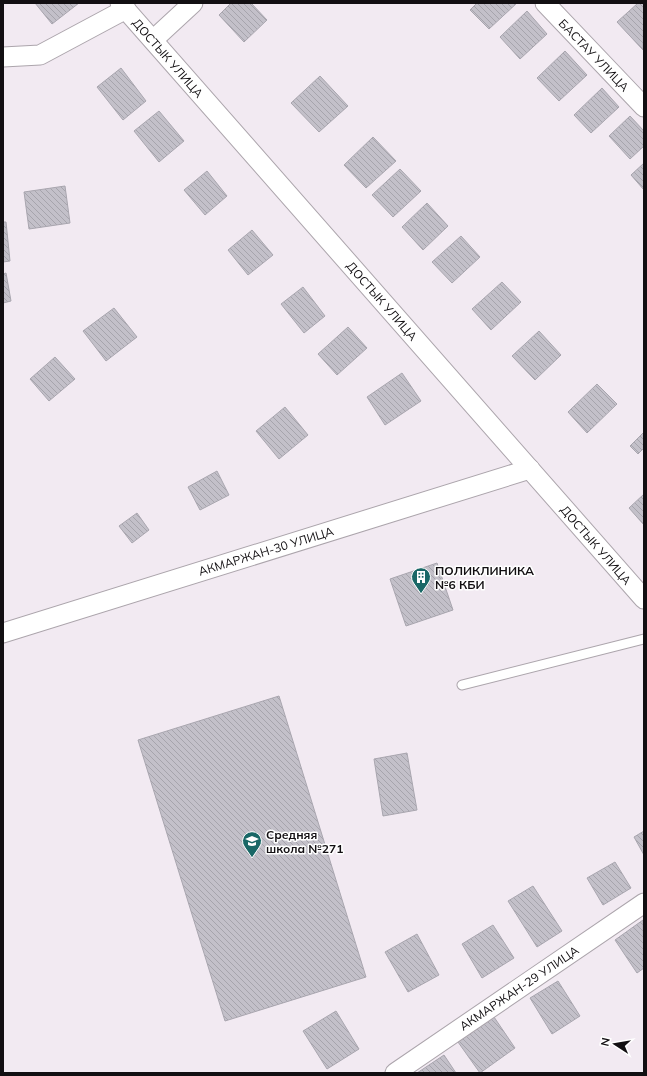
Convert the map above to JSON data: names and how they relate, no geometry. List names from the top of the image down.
{
  "streets": {
    "street": [
      "БАСТАУ УЛИЦА",
      "ДОСТЫК УЛИЦА",
      "АКМАРЖАН-30 УЛИЦА",
      "АКМАРЖАН-29 УЛИЦА"
    ]
  },
  "crossings": [
    ["ДОСТЫК УЛИЦА", "АКМАРЖАН-30 УЛИЦА"]
  ],
  "places": {
    "building": ["ПОЛИКЛИНИКА №6 КБИ"],
    "school or university": ["Средняя школа №271"]
  },
  "north": "left"
}
